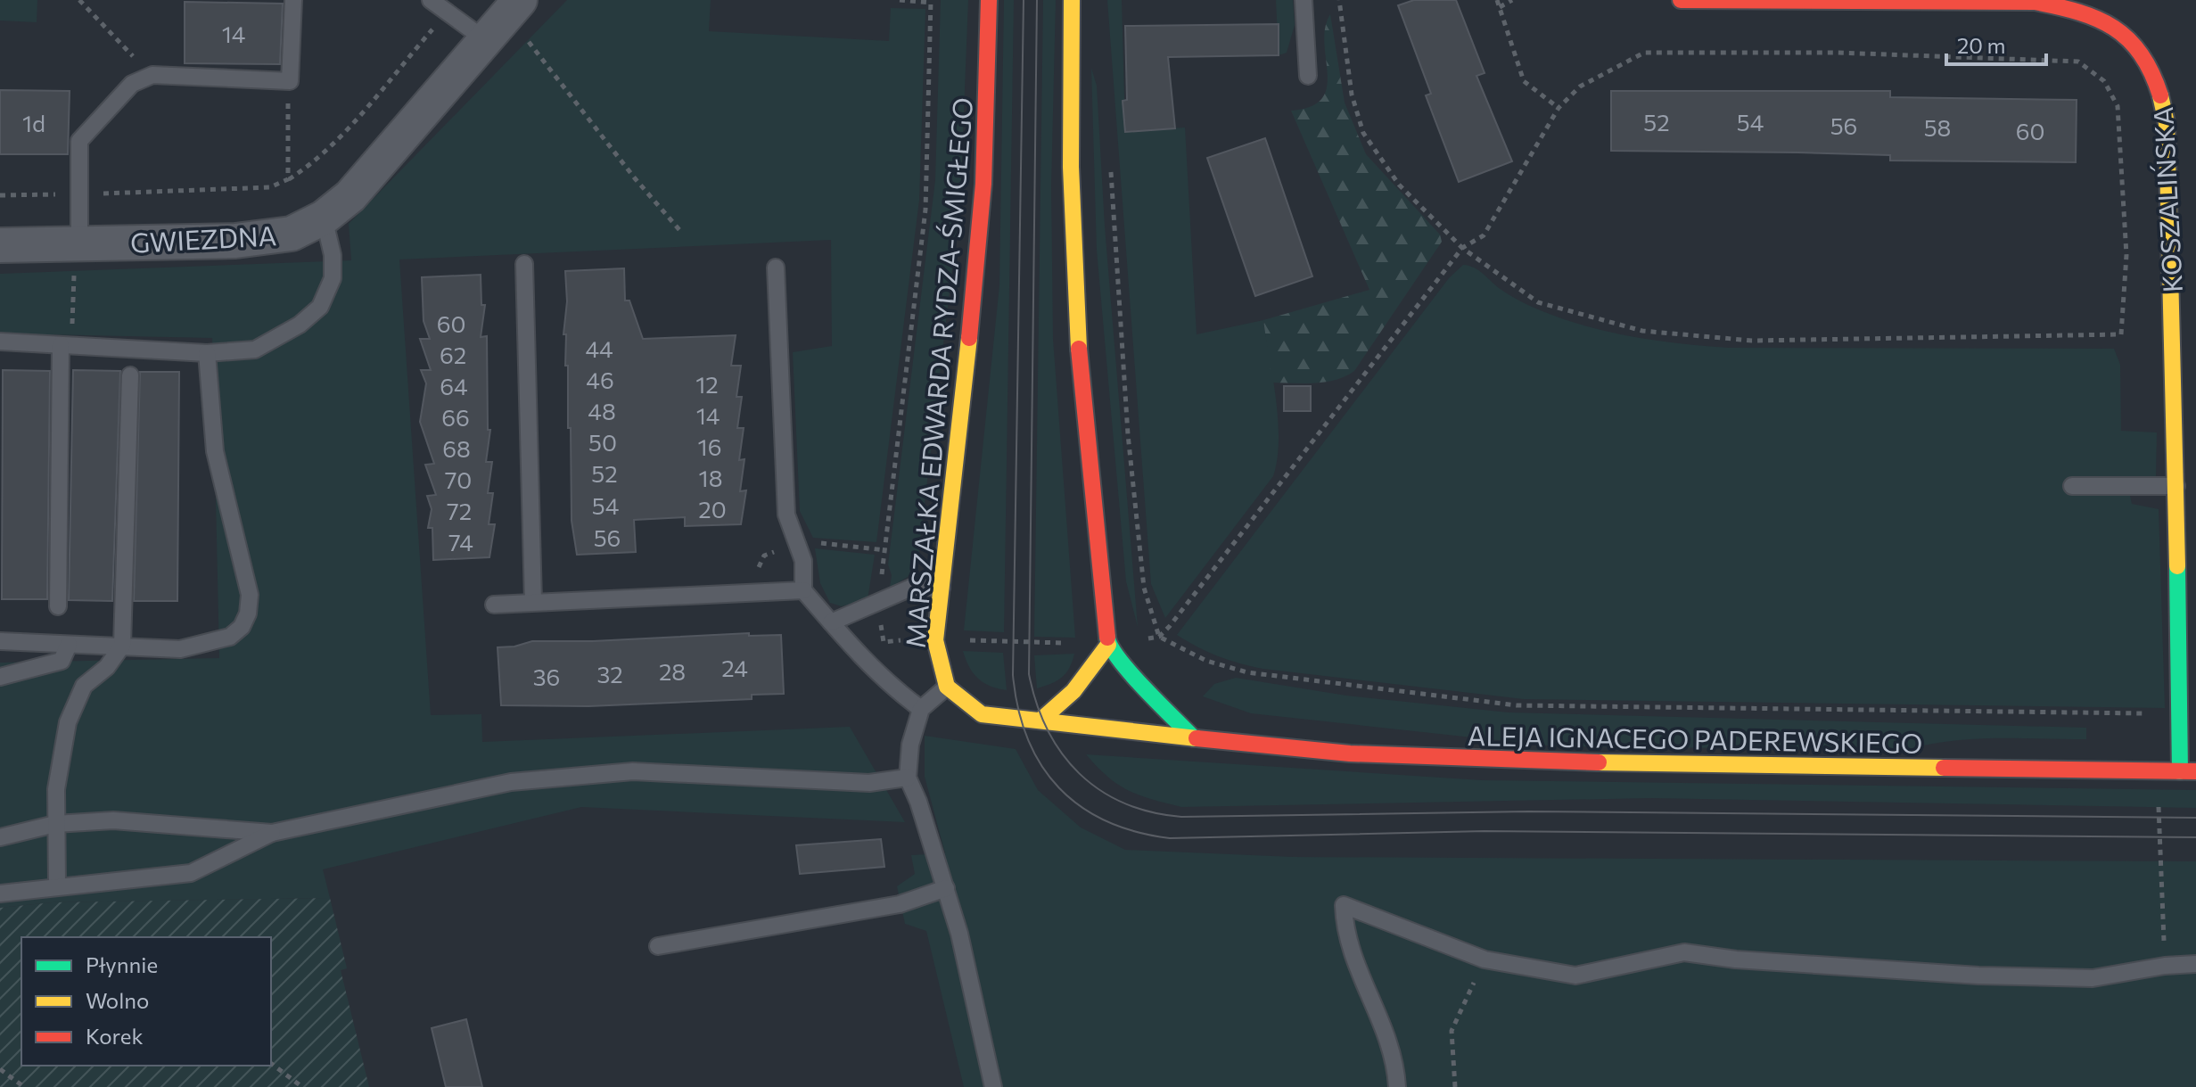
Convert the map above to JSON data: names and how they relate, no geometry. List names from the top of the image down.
{
  "streets": {
    "street": [
      "KOSZALIŃSKA",
      "GWIEZDNA",
      "MARSZAŁKA EDWARDA RYDZA-ŚMIGŁEGO",
      "ALEJA IGNACEGO PADEREWSKIEGO"
    ]
  },
  "crossings": [
    ["KOSZALIŃSKA", "ALEJA IGNACEGO PADEREWSKIEGO"]
  ],
  "house_numbers": [
    "14",
    "52",
    "54",
    "1d",
    "56",
    "58",
    "60",
    "60",
    "44",
    "62",
    "46",
    "12",
    "64",
    "48",
    "14",
    "66",
    "50",
    "16",
    "68",
    "52",
    "18",
    "70",
    "54",
    "20",
    "72",
    "56",
    "74",
    "24",
    "28",
    "32",
    "36"
  ],
  "legend": ["Płynnie", "Wolno", "Korek"],
  "scale_bar": "20 m"
}
